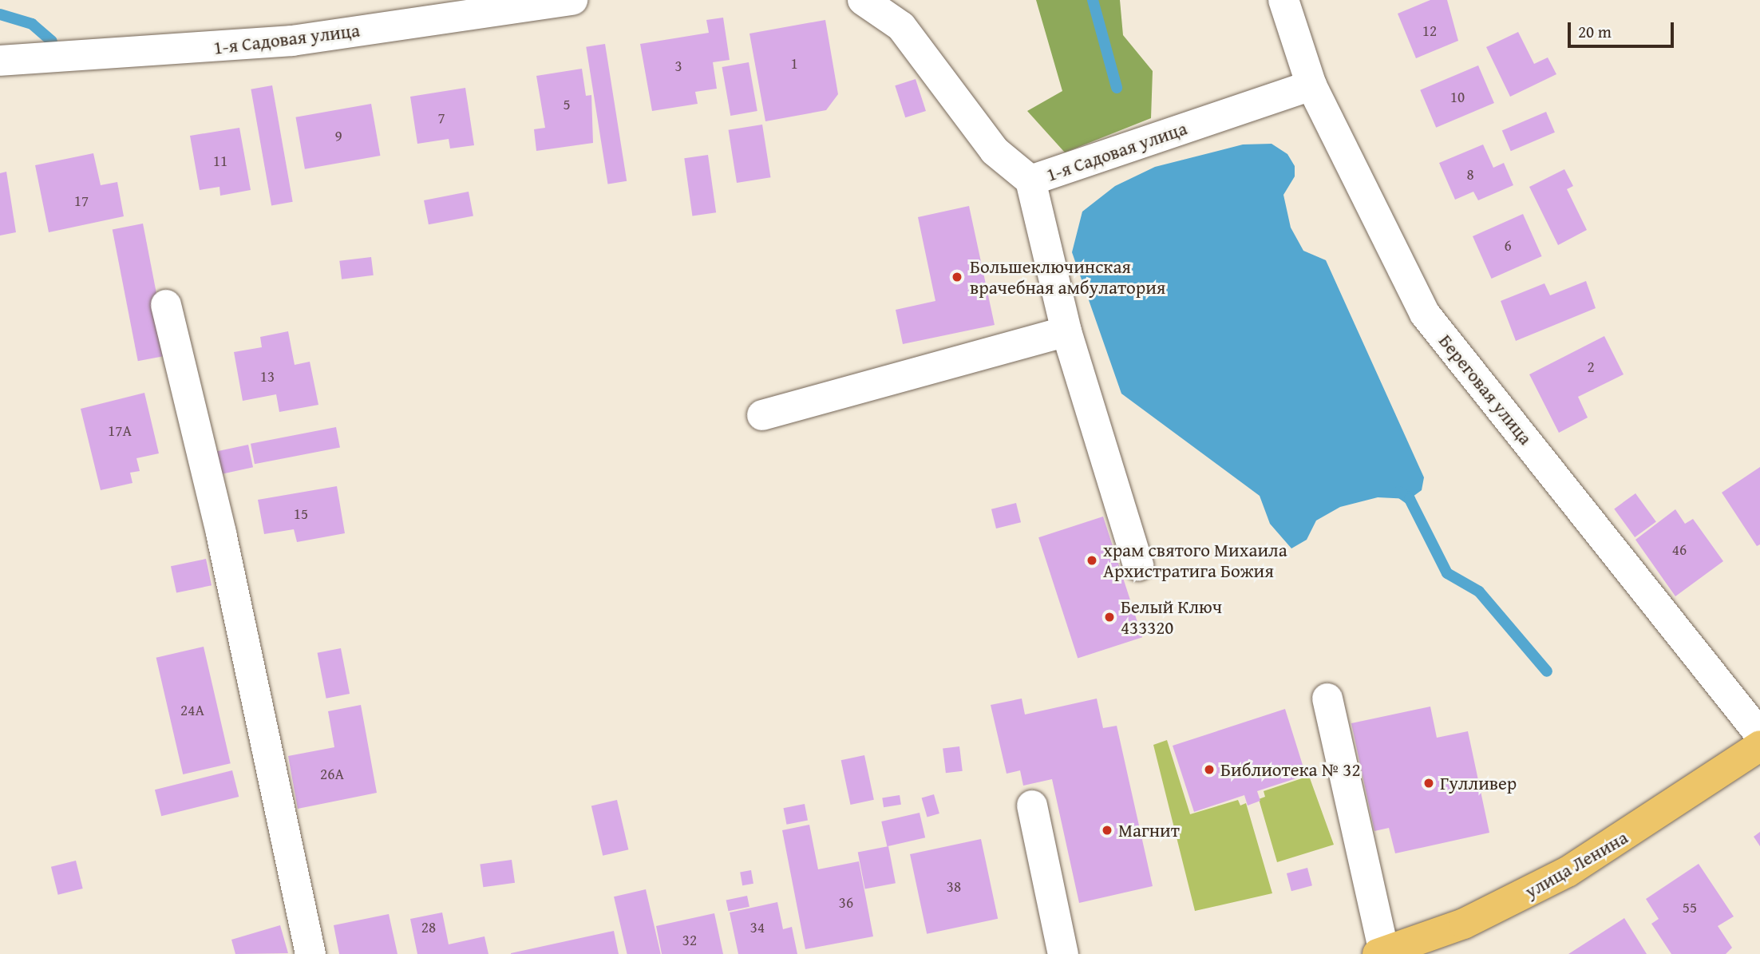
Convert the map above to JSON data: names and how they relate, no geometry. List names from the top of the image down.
{
  "streets": {
    "main road": ["улица Ленина"],
    "street": ["1-я Садовая улица", "Береговая улица"]
  },
  "crossings": [
    ["1-я Садовая улица", "Береговая улица"]
  ],
  "places": [
    "Большеключинская врачебная амбулатория",
    "храм святого Михаила Архистратига Божия",
    "Белый Ключ 433320",
    "Библиотека № 32",
    "Гулливер",
    "Магнит"
  ],
  "house_numbers": [
    "12",
    "1",
    "3",
    "10",
    "5",
    "7",
    "9",
    "11",
    "8",
    "17",
    "6",
    "2",
    "13",
    "17А",
    "15",
    "46",
    "24А",
    "26А",
    "38",
    "36",
    "55",
    "28",
    "34",
    "32"
  ],
  "scale_bar": "20 m"
}
